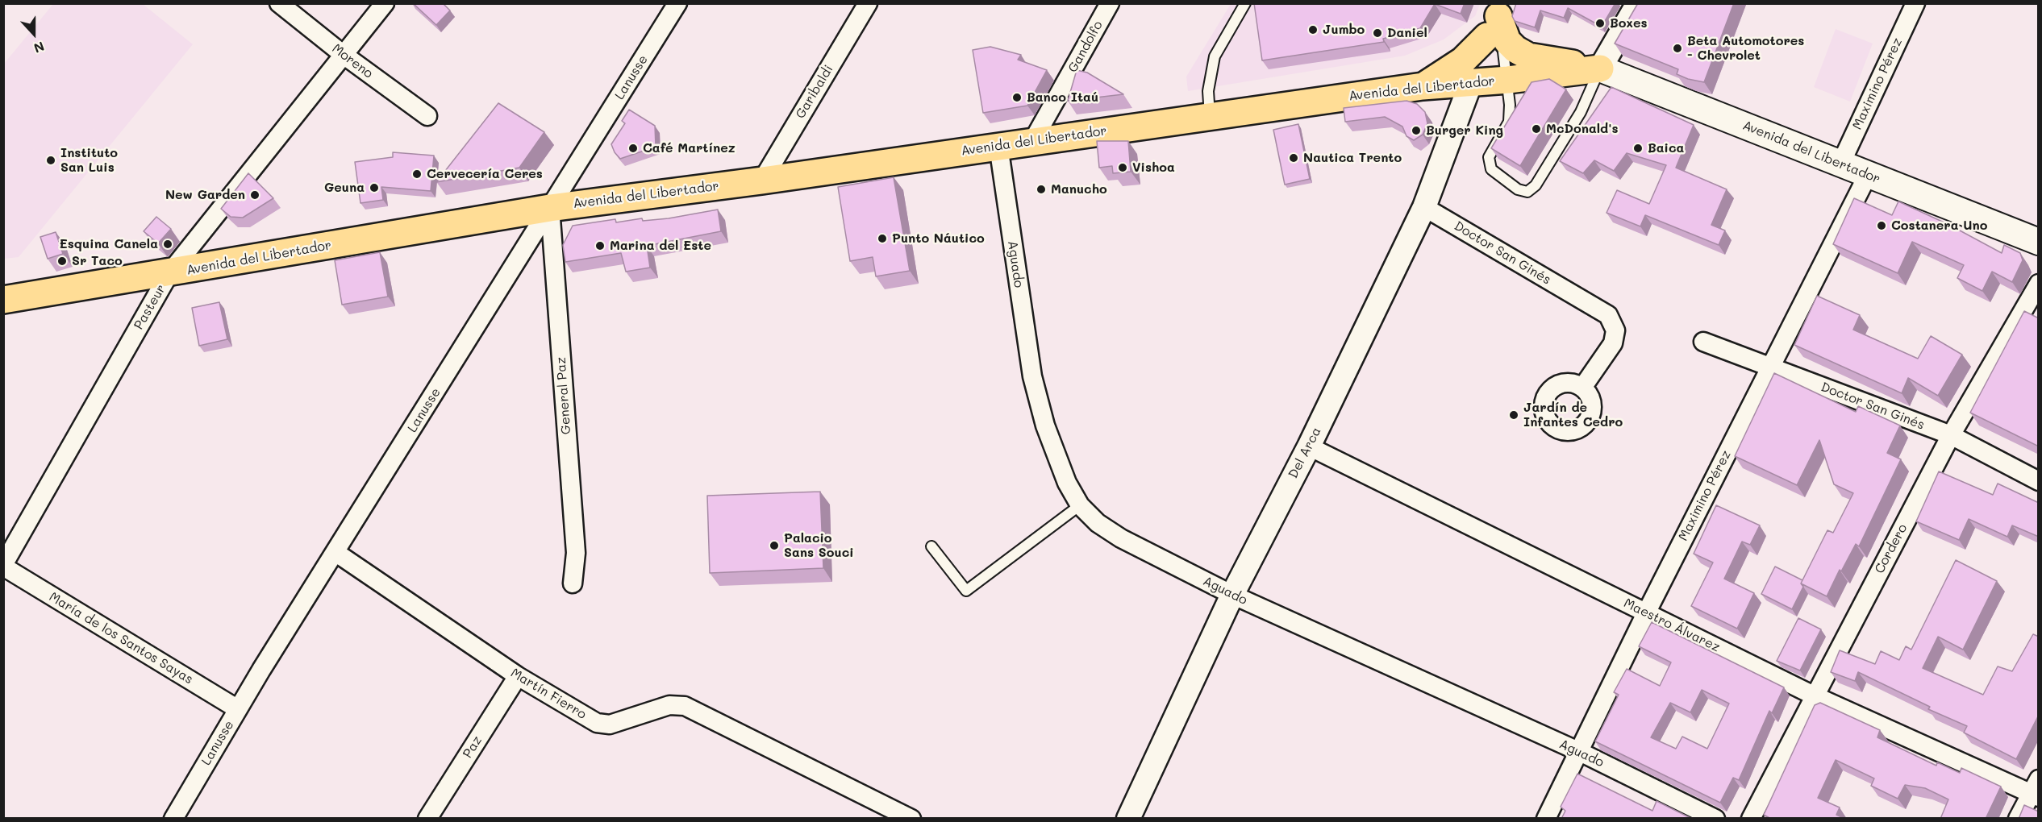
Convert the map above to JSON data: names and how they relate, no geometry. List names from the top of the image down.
{
  "streets": {
    "main road": ["Avenida del Libertador"],
    "street": [
      "Gandolfo",
      "Moreno",
      "Lanusse",
      "Maximino Pérez",
      "Garibaldi",
      "Doctor San Ginés",
      "Aguado",
      "Pasteur",
      "General Paz",
      "Del Arca",
      "Cordero",
      "Maestro Álvarez",
      "María de los Santos Sayas",
      "Martín Fierro",
      "Paz"
    ]
  },
  "crossings": [
    ["Gandolfo", "Avenida del Libertador"],
    ["Moreno", "Pasteur"],
    ["Lanusse", "Avenida del Libertador"],
    ["Lanusse", "General Paz"],
    ["Lanusse", "María de los Santos Sayas"],
    ["Lanusse", "Martín Fierro"],
    ["Maximino Pérez", "Avenida del Libertador"],
    ["Maximino Pérez", "Doctor San Ginés"],
    ["Maximino Pérez", "Aguado"],
    ["Maximino Pérez", "Maestro Álvarez"],
    ["Avenida del Libertador", "Garibaldi"],
    ["Avenida del Libertador", "Aguado"],
    ["Avenida del Libertador", "Pasteur"],
    ["Avenida del Libertador", "General Paz"],
    ["Avenida del Libertador", "Del Arca"],
    ["Doctor San Ginés", "Del Arca"],
    ["Doctor San Ginés", "Cordero"],
    ["Aguado", "Del Arca"],
    ["Pasteur", "María de los Santos Sayas"],
    ["Del Arca", "Maestro Álvarez"],
    ["Cordero", "Maestro Álvarez"],
    ["Martín Fierro", "Paz"]
  ],
  "places": [
    "Boxes",
    "Jumbo",
    "Daniel",
    "Beta Automotores - Chevrolet",
    "Banco Itaú",
    "McDonald's",
    "Burger King",
    "Café Martínez",
    "Baica",
    "Nautica Trento",
    "Instituto San Luis",
    "Vishoa",
    "Cervecería Ceres",
    "Geuna",
    "Manucho",
    "New Garden",
    "Costanera Uno",
    "Punto Náutico",
    "Esquina Canela",
    "Marina del Este",
    "Sr Taco",
    "Jardín de Infantes Cedro",
    "Palacio Sans Souci"
  ],
  "north": "bottom"
}
